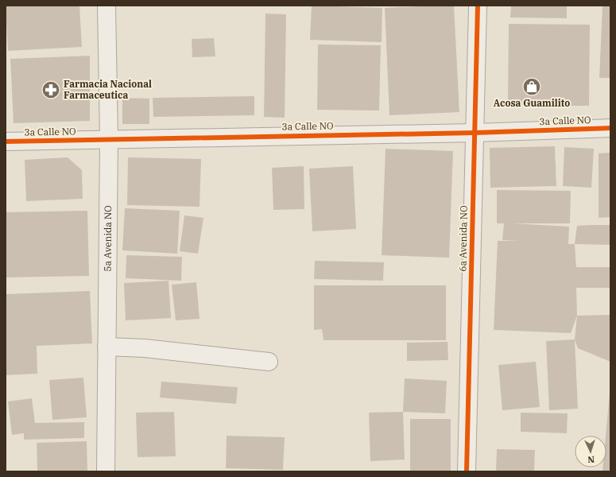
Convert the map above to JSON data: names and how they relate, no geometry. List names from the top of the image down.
{
  "streets": {
    "street": ["3a Calle NO", "5a Avenida NO", "6a Avenida NO"]
  },
  "crossings": [
    ["3a Calle NO", "5a Avenida NO"],
    ["3a Calle NO", "6a Avenida NO"]
  ],
  "places": {
    "shop": ["Acosa Guamilito"],
    "pharmacy": ["Farmacia Nacional Farmaceutica"]
  },
  "north": "bottom"
}
